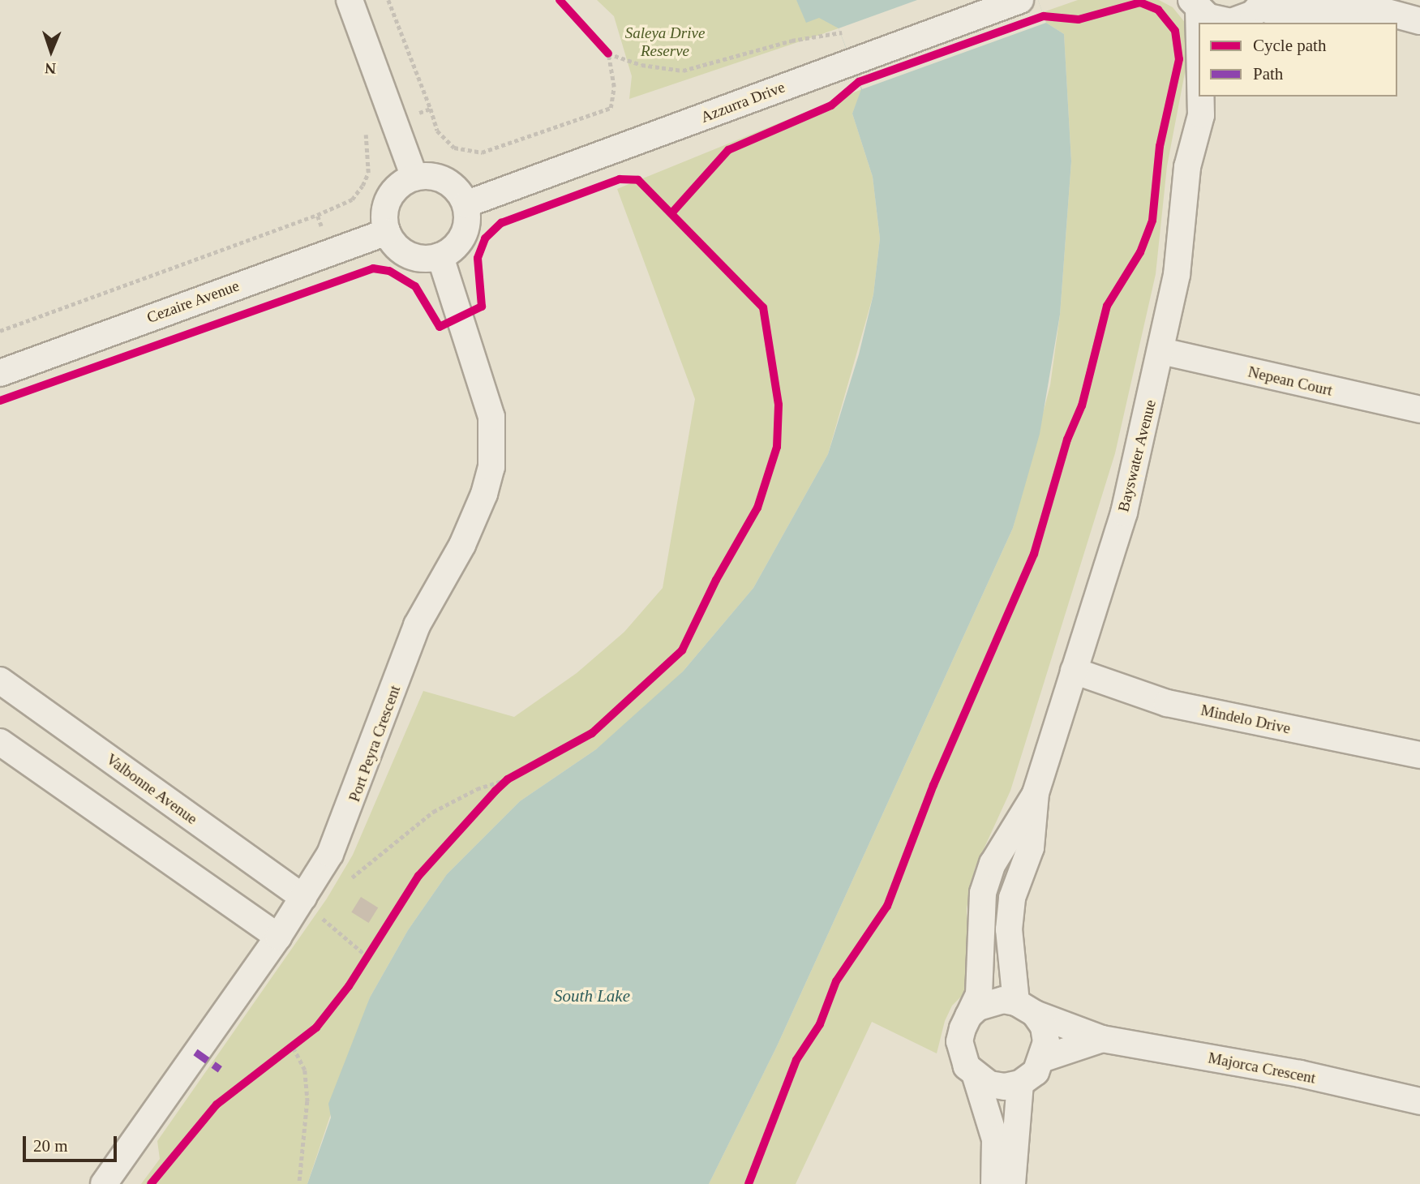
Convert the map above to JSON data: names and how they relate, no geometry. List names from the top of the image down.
{
  "streets": {
    "street": [
      "Azzurra Drive",
      "Cezaire Avenue",
      "Nepean Court",
      "Bayswater Avenue",
      "Mindelo Drive",
      "Port Peyra Crescent",
      "Valbonne Avenue",
      "Majorca Crescent"
    ]
  },
  "crossings": [
    ["Azzurra Drive", "Cezaire Avenue"],
    ["Azzurra Drive", "Port Peyra Crescent"],
    ["Cezaire Avenue", "Port Peyra Crescent"],
    ["Nepean Court", "Bayswater Avenue"],
    ["Bayswater Avenue", "Mindelo Drive"],
    ["Bayswater Avenue", "Majorca Crescent"],
    ["Port Peyra Crescent", "Valbonne Avenue"]
  ],
  "water": ["South Lake"],
  "parks": ["Saleya Drive Reserve"],
  "legend": ["Cycle path", "Path"],
  "scale_bar": "20 m",
  "north": "bottom"
}
